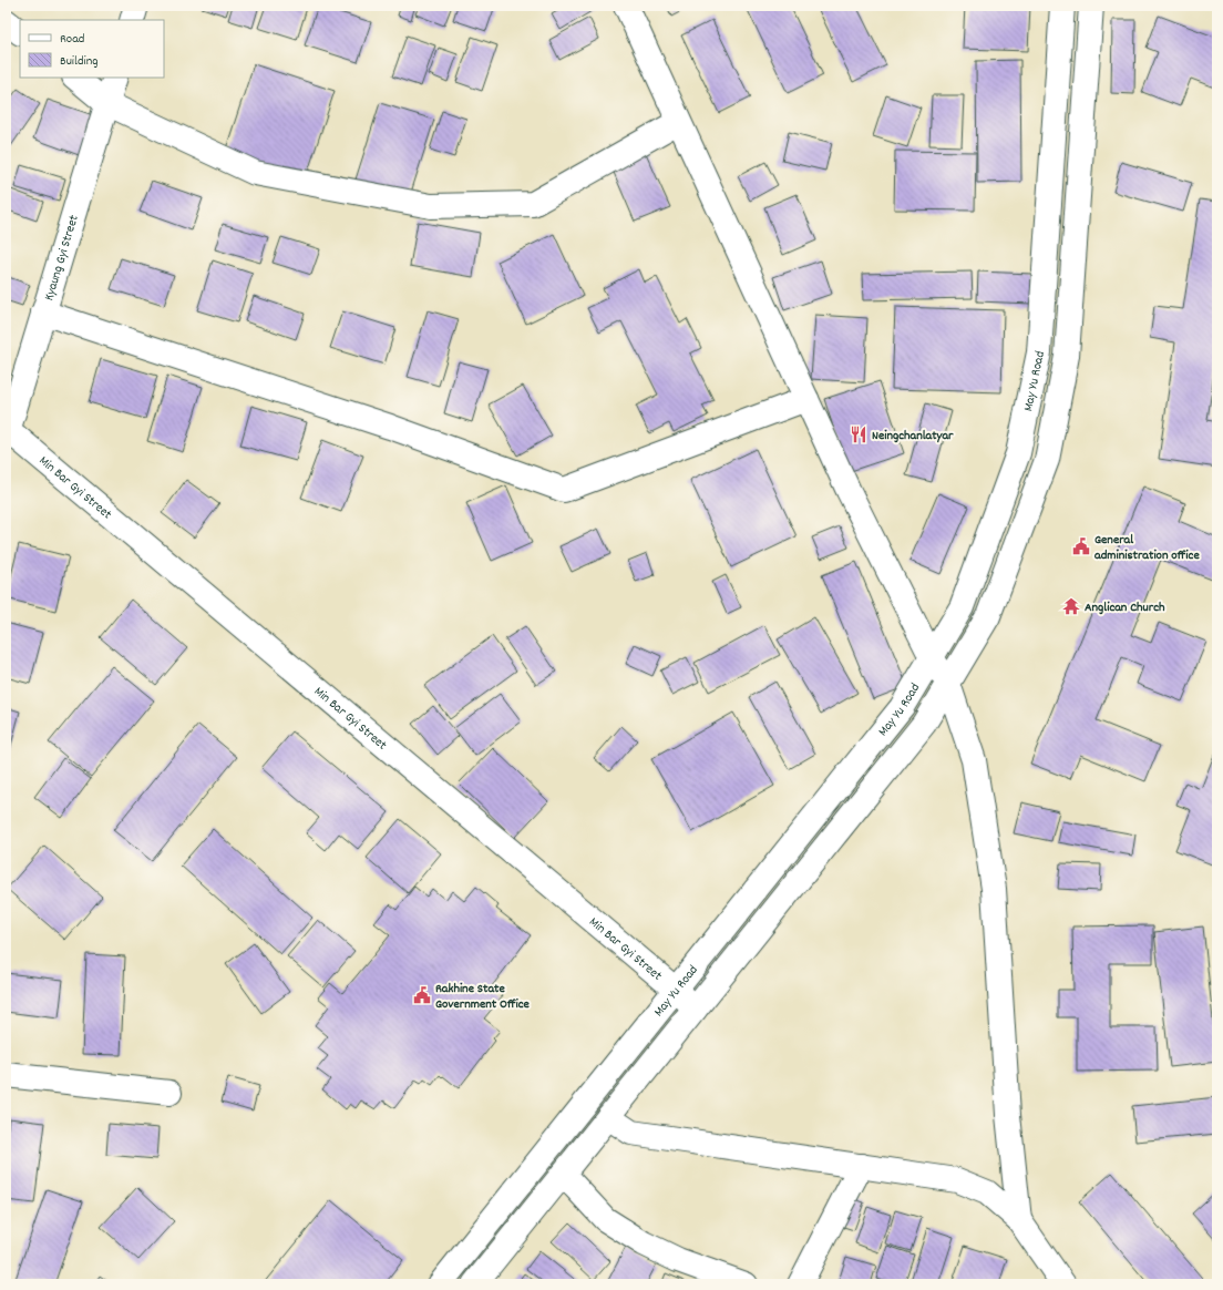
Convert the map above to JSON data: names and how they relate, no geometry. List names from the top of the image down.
{
  "streets": {
    "street": ["Kyaung Gyi Street", "May Yu Road", "Min Bar Gyi Street"]
  },
  "crossings": [
    ["Kyaung Gyi Street", "Min Bar Gyi Street"],
    ["May Yu Road", "Min Bar Gyi Street"]
  ],
  "places": {
    "restaurant": ["Neingchanlatyar"],
    "public building": ["General administration office", "Rakhine State Government Office"],
    "temple": ["Anglican Church"]
  },
  "legend": ["Road", "Building"]
}
